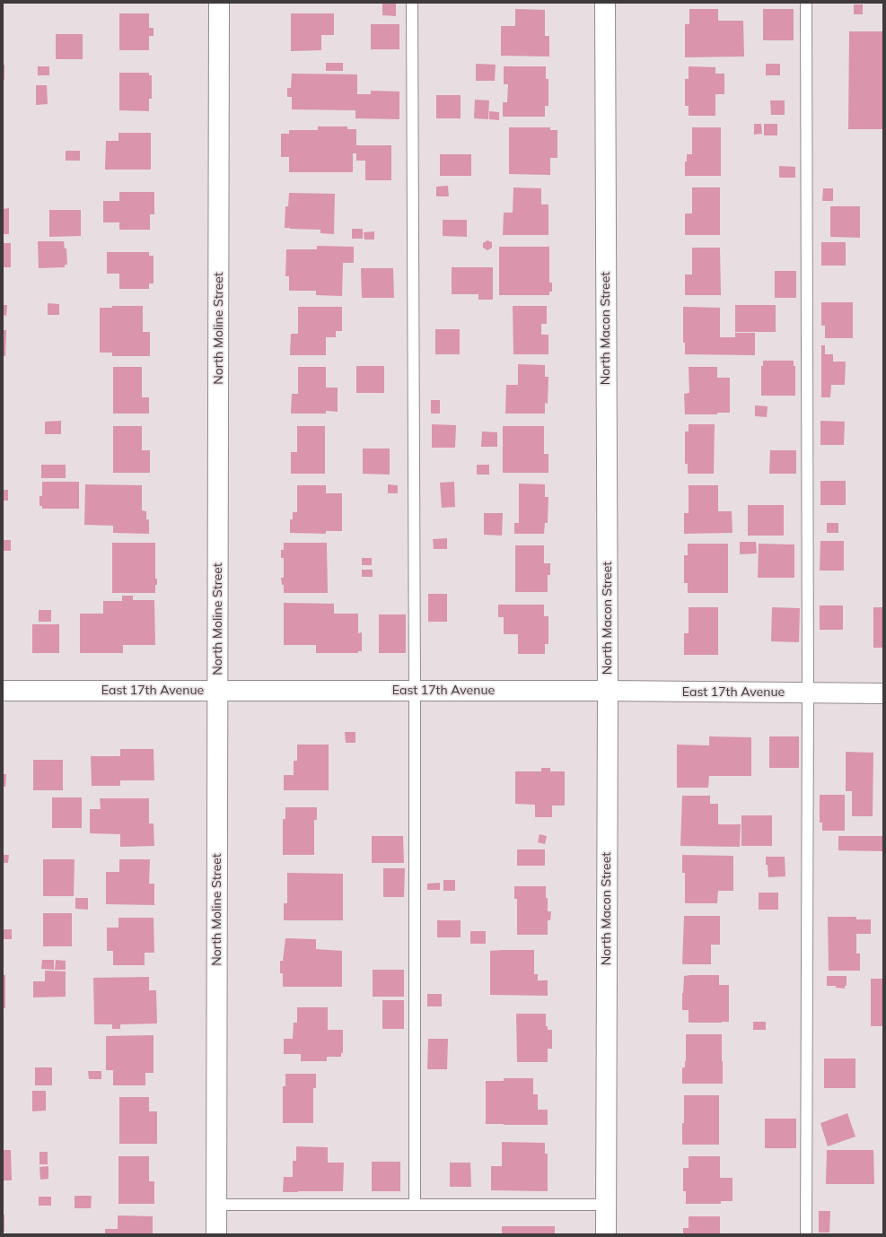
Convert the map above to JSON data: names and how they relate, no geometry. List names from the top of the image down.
{
  "streets": {
    "street": ["North Moline Street", "North Macon Street", "East 17th Avenue"]
  },
  "crossings": [
    ["North Moline Street", "East 17th Avenue"],
    ["North Macon Street", "East 17th Avenue"]
  ]
}
